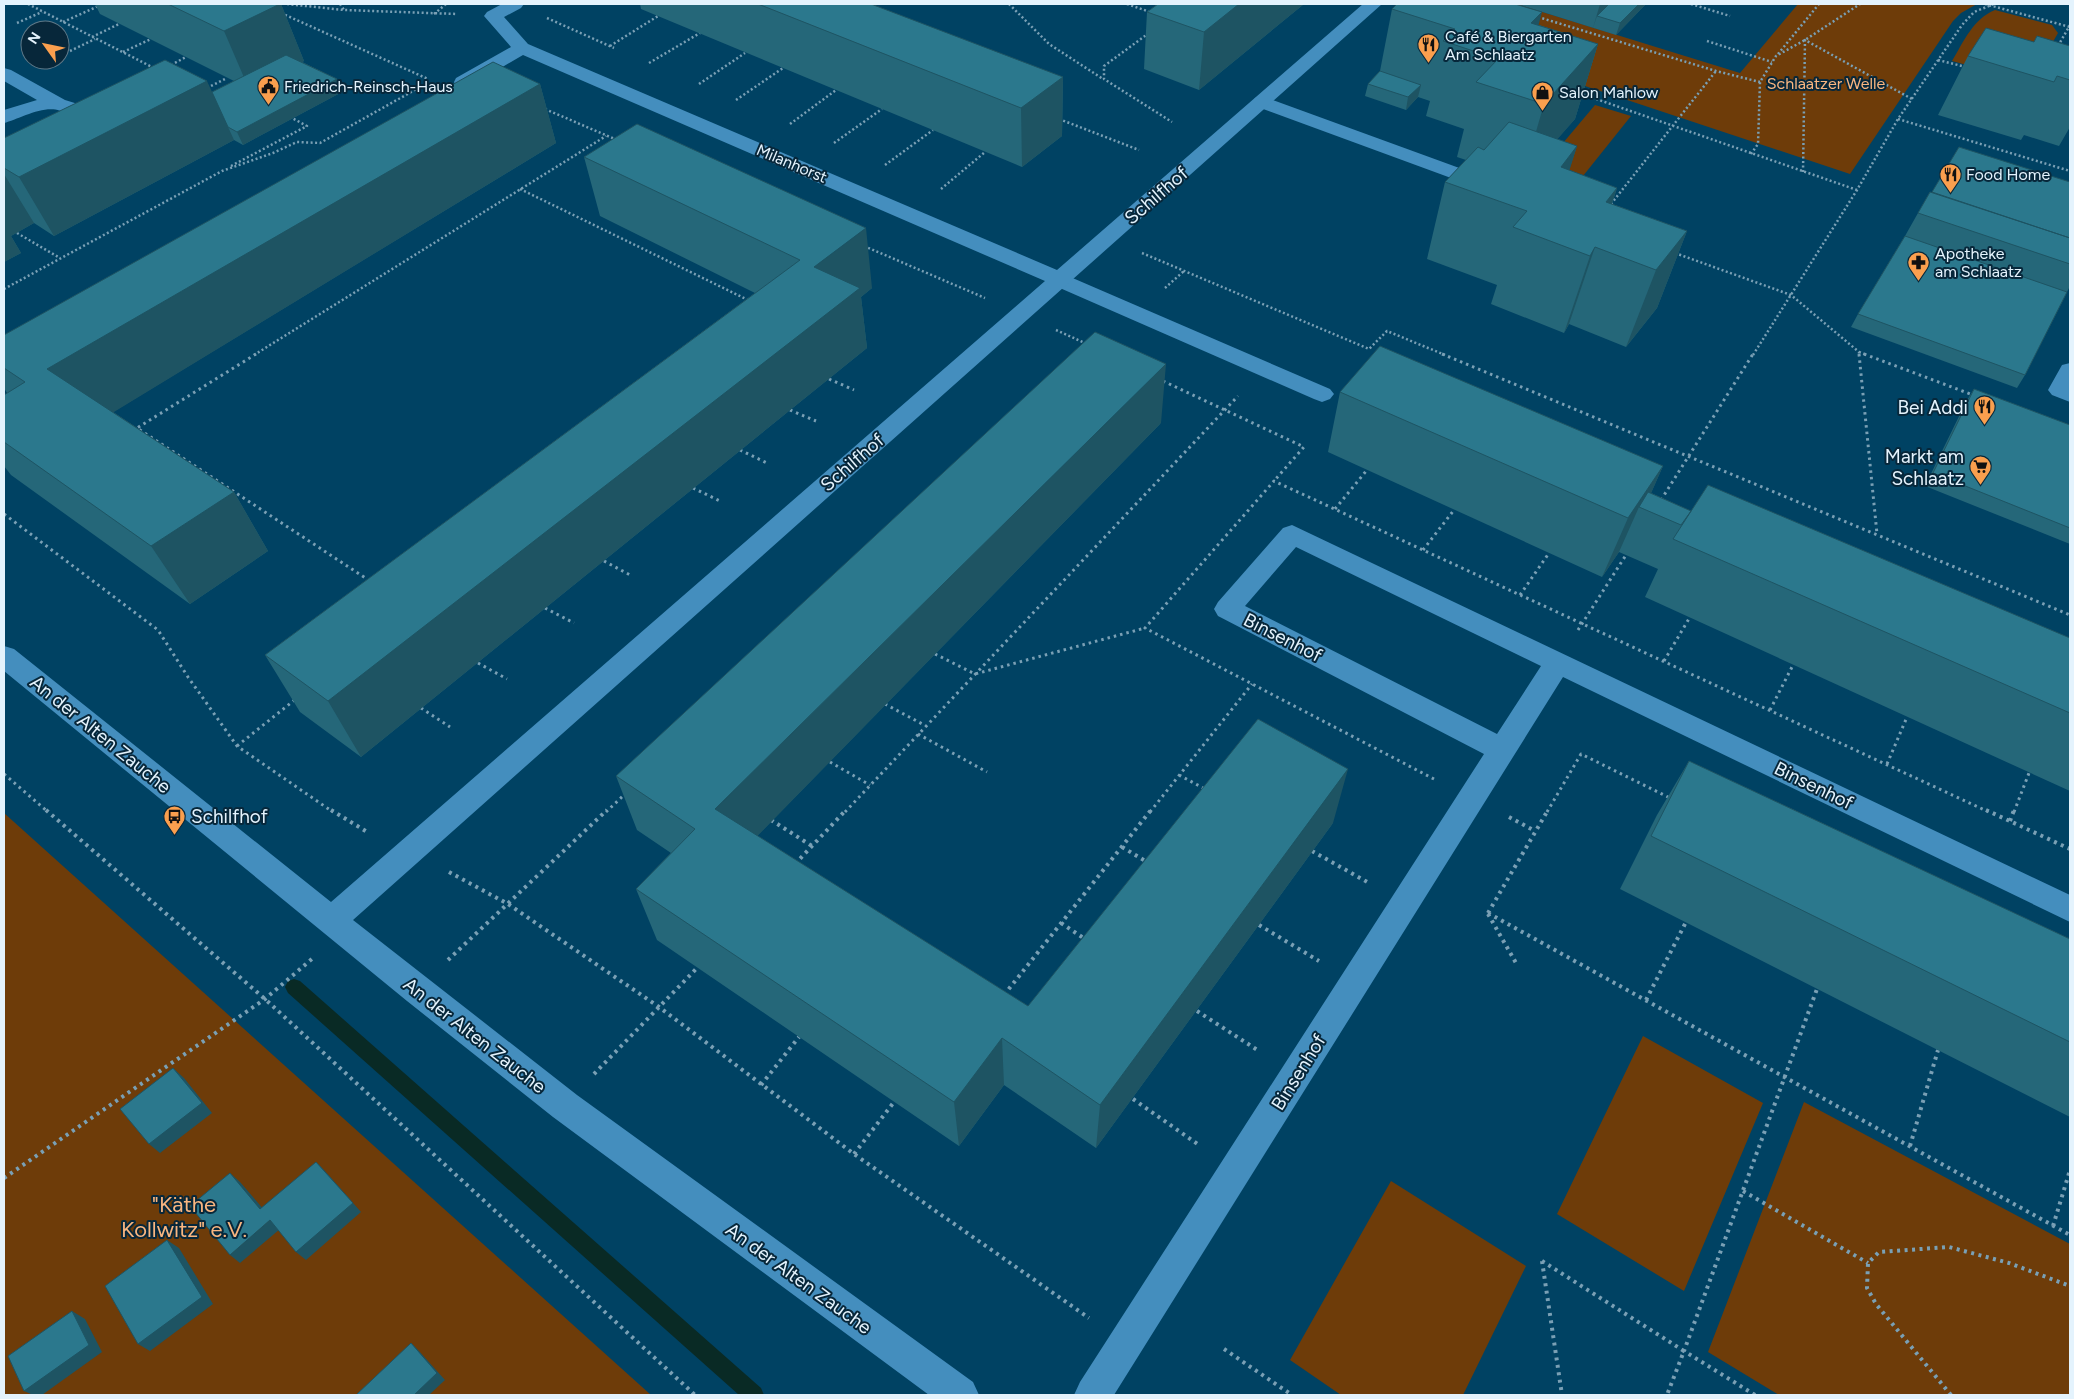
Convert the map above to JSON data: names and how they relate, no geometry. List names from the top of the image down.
{
  "streets": {
    "street": [
      "Milanhorst",
      "Schilfhof",
      "Binsenhof",
      "An der Alten Zauche"
    ]
  },
  "crossings": [
    ["Milanhorst", "Schilfhof"],
    ["Schilfhof", "An der Alten Zauche"]
  ],
  "parks": ["Schlaatzer Welle", "\"Käthe Kollwitz\" e.V."],
  "places": {
    "restaurant": ["Café & Biergarten Am Schlaatz", "Food Home", "Bei Addi"],
    "public building": ["Friedrich-Reinsch-Haus"],
    "shop": ["Salon Mahlow"],
    "pharmacy": ["Apotheke am Schlaatz"],
    "supermarket": ["Markt am Schlaatz"],
    "bus stop": ["Schilfhof"]
  },
  "north": "top left"
}
